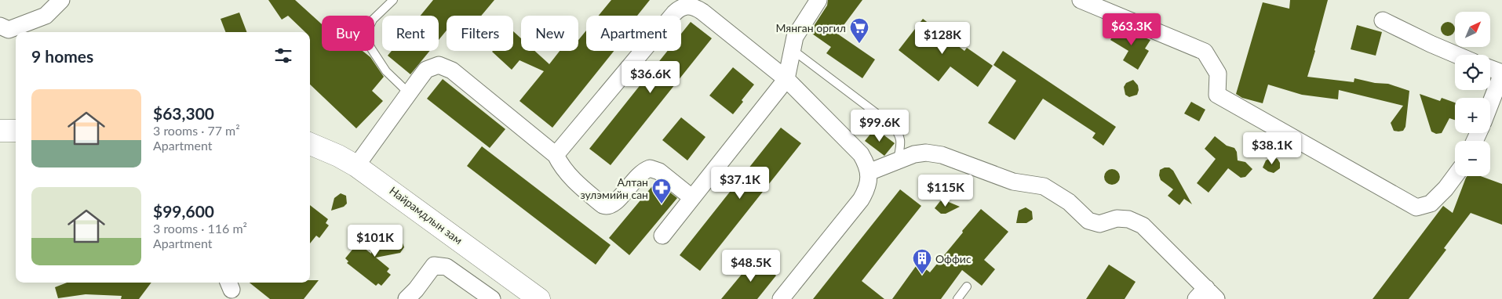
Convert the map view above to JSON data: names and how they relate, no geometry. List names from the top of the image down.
{
  "streets": {
    "main road": ["Найрамдлын зам"]
  },
  "places": {
    "supermarket": ["Мянган оргил"],
    "pharmacy": ["Алтан зулэмийн сан"],
    "building": ["Оффис"]
  },
  "north": "top right",
  "page": {
    "map_buttons": ["+", "−"],
    "price": [
      "$63.3K",
      "$128K",
      "$36.6K",
      "$99.6K",
      "$38.1K",
      "$37.1K",
      "$115K",
      "$101K",
      "$48.5K"
    ],
    "chip": [
      "Buy",
      "Rent",
      "Filters",
      "New",
      "Apartment"
    ],
    "heading": "9 homes",
    "list": [
      {
        "name": "$63,300",
        "note": "3 rooms · 77 m² · Apartment"
      },
      {
        "name": "$99,600",
        "note": "3 rooms · 116 m² · Apartment"
      }
    ]
  }
}
